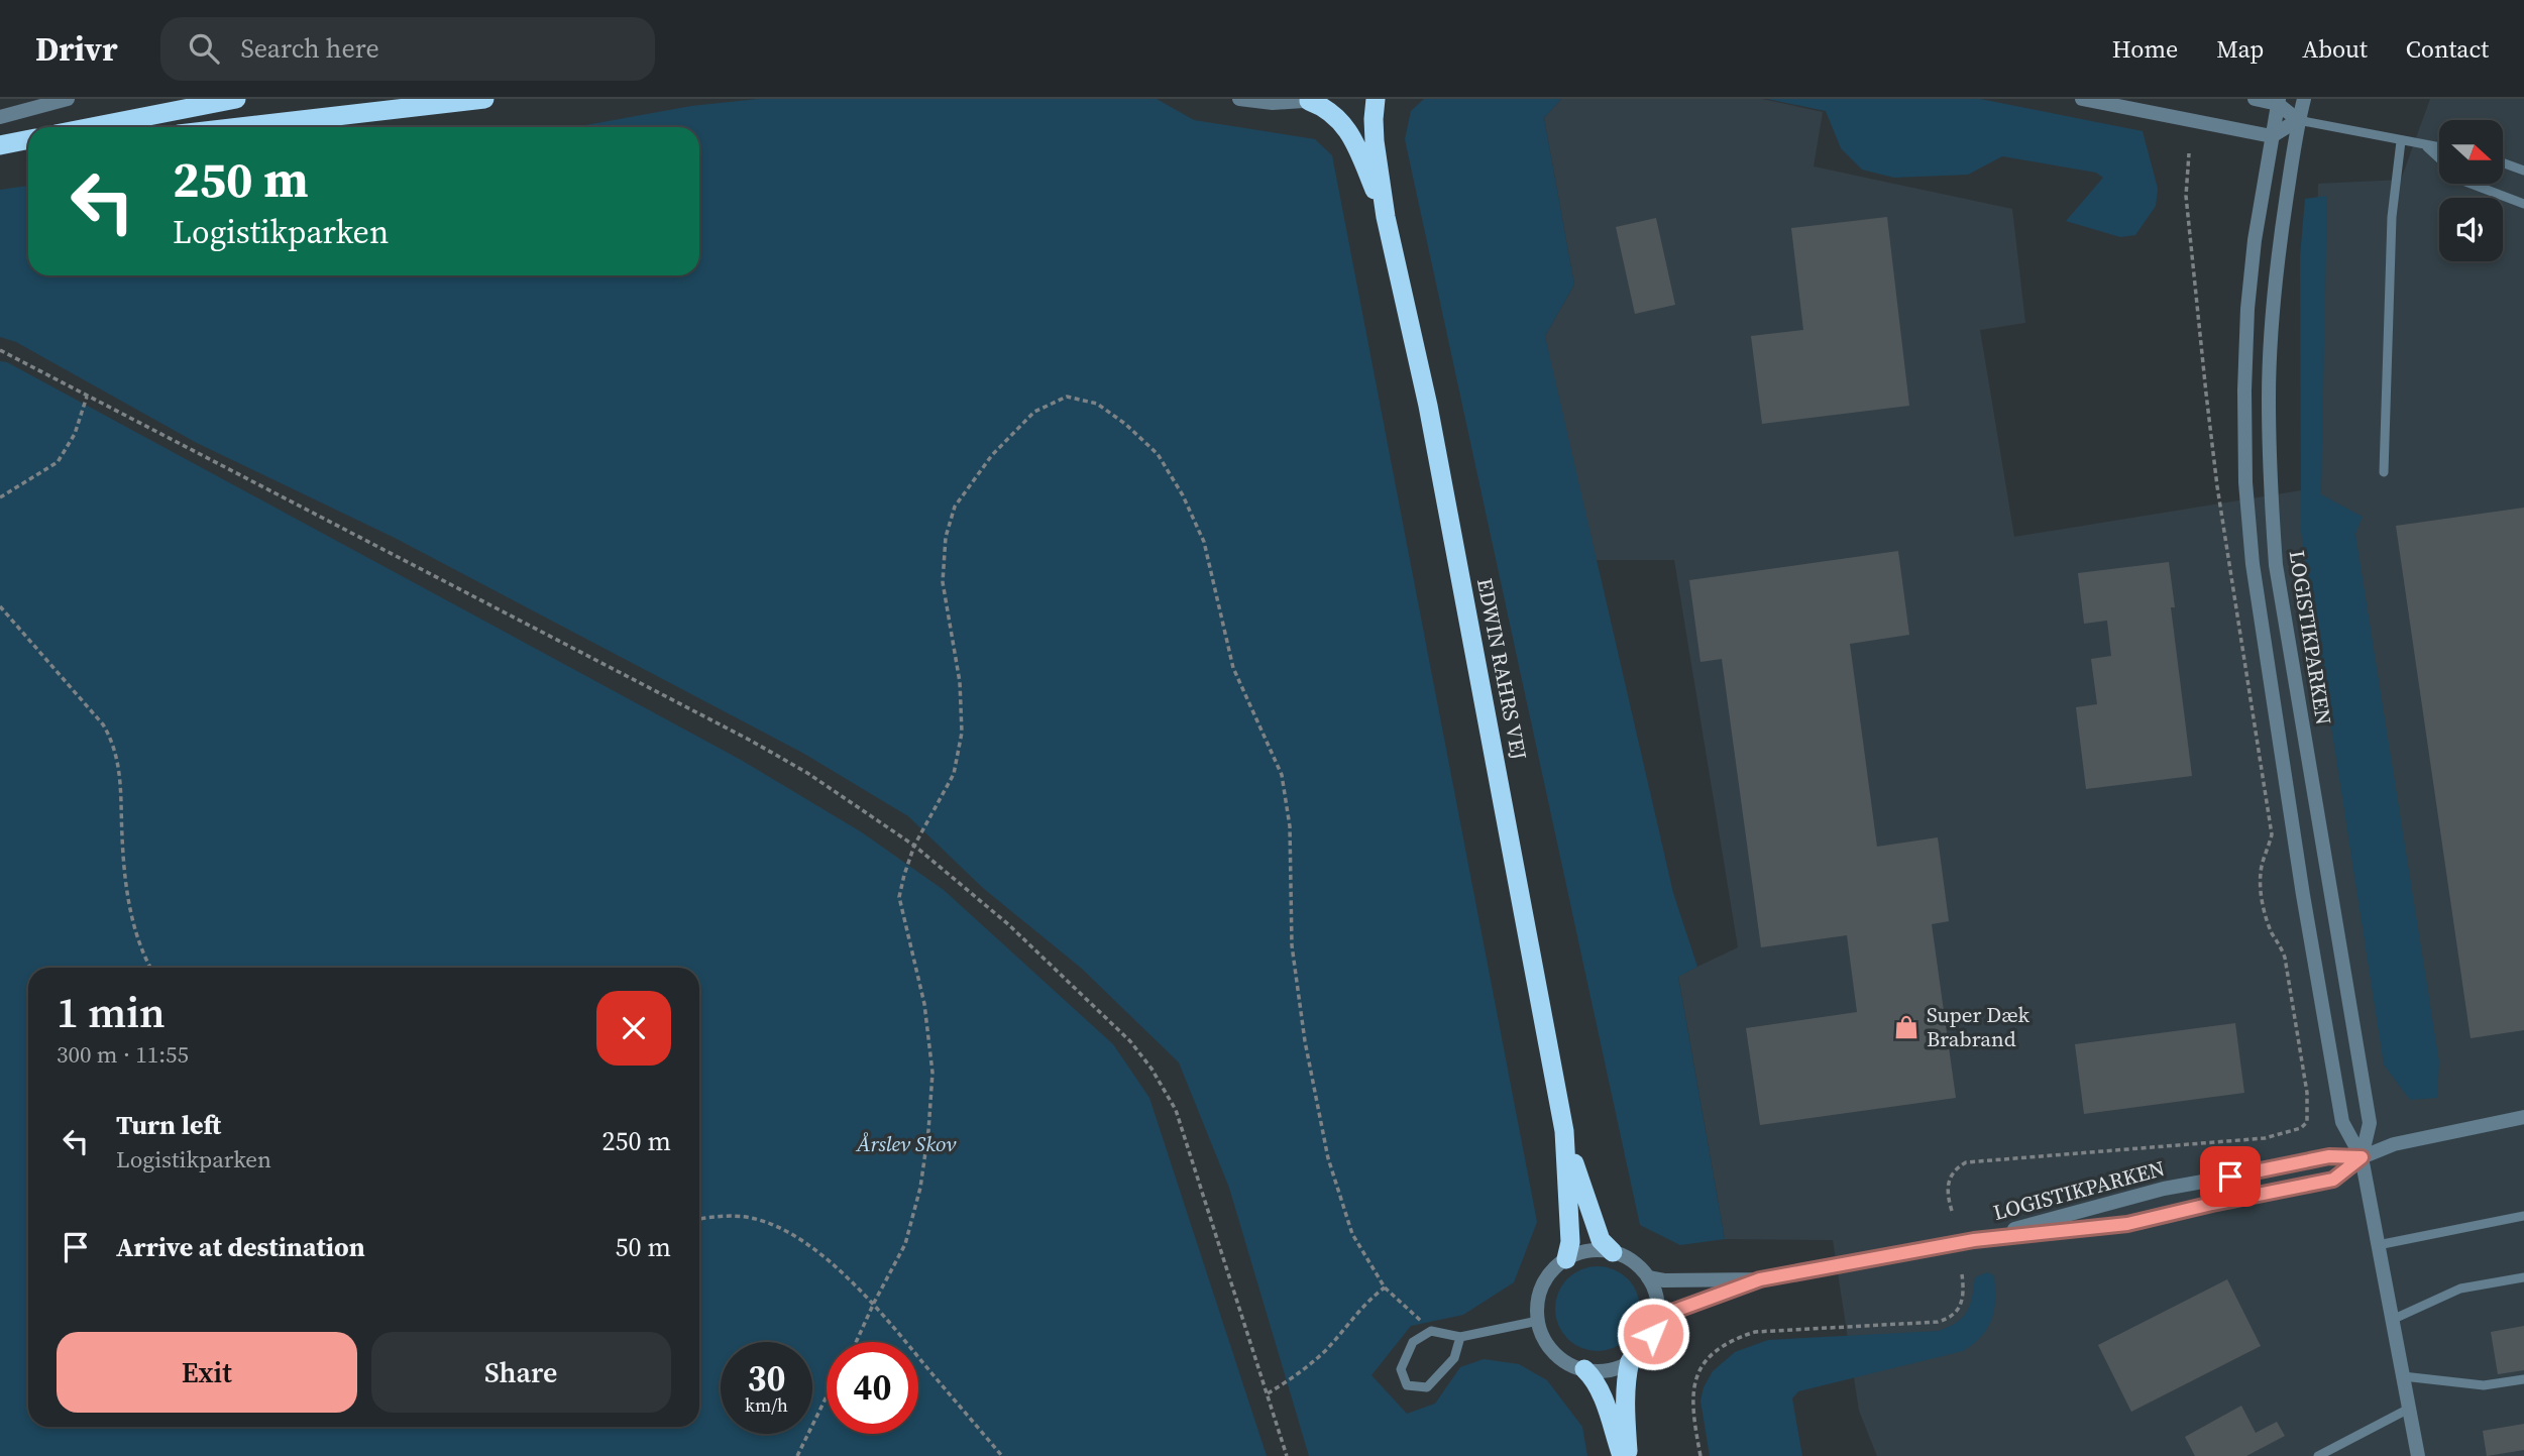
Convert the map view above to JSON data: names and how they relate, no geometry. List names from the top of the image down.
{
  "streets": {
    "highway": ["EDWIN RAHRS VEJ"],
    "street": ["LOGISTIKPARKEN"]
  },
  "parks": ["Årslev Skov"],
  "places": {
    "shop": ["Super Dæk Brabrand"]
  },
  "north": "right",
  "page": {
    "header": "Drivr",
    "search": "Search here",
    "nav": [
      "Home",
      "Map",
      "About",
      "Contact"
    ],
    "turn": ["250 m", "Logistikparken"],
    "heading": ["1 min", "300 m · 11:55"],
    "list": [
      {
        "name": "Turn left",
        "note": "Logistikparken",
        "value": "250 m"
      },
      {
        "name": "Arrive at destination",
        "value": "50 m"
      }
    ],
    "buttons": ["Exit", "Share"],
    "speed": "30 km/h",
    "limit": "40"
  }
}
